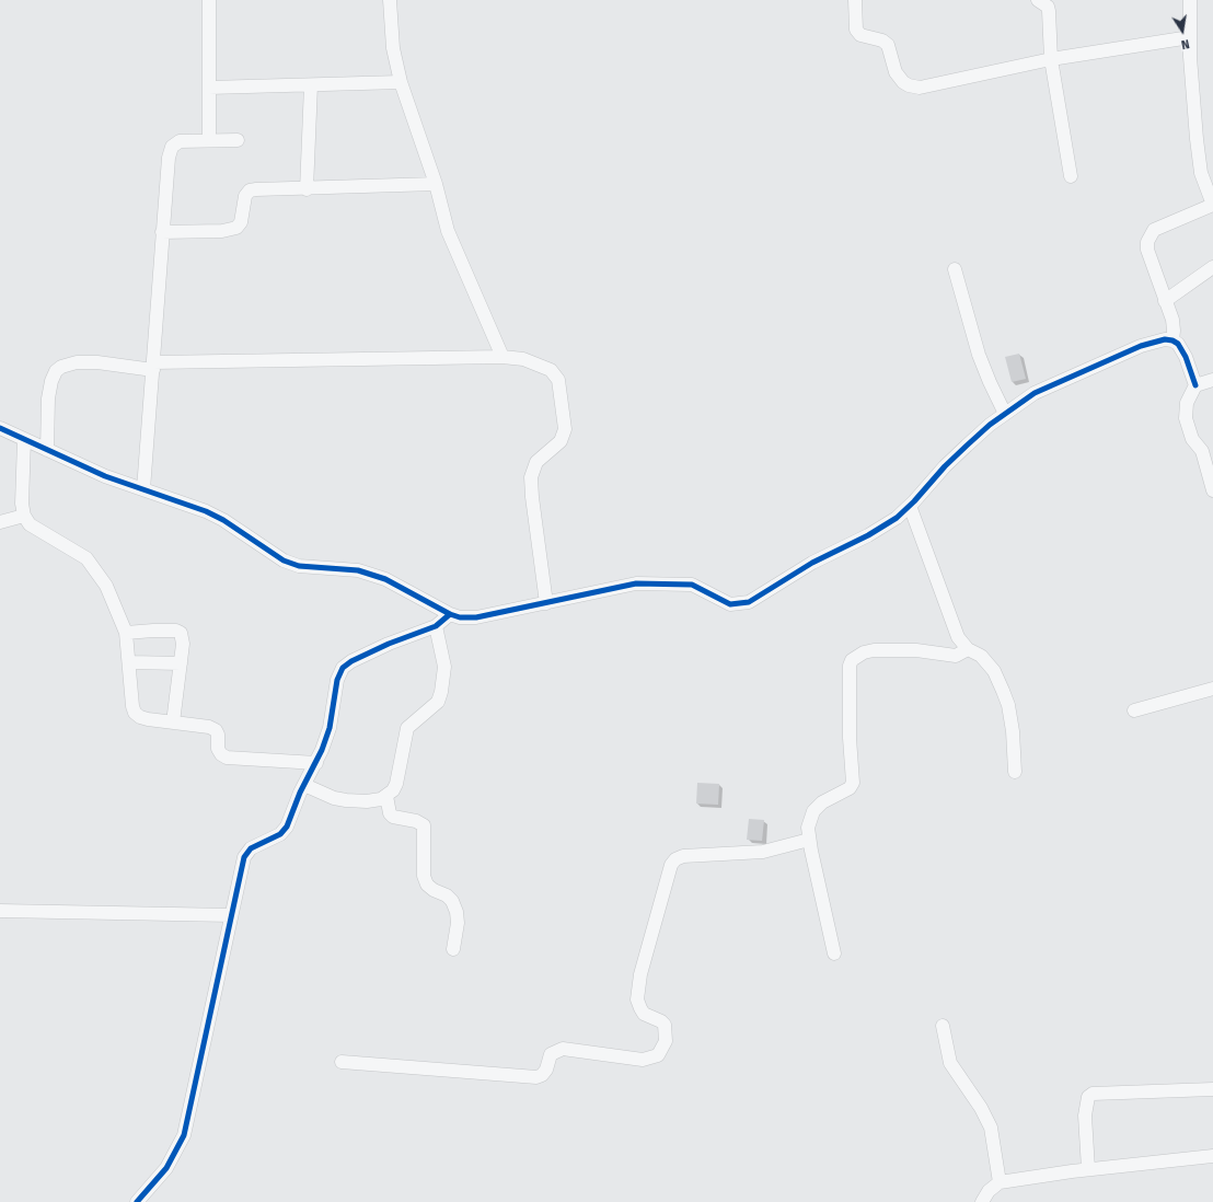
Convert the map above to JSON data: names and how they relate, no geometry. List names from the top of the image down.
{
  "north": "bottom"
}
